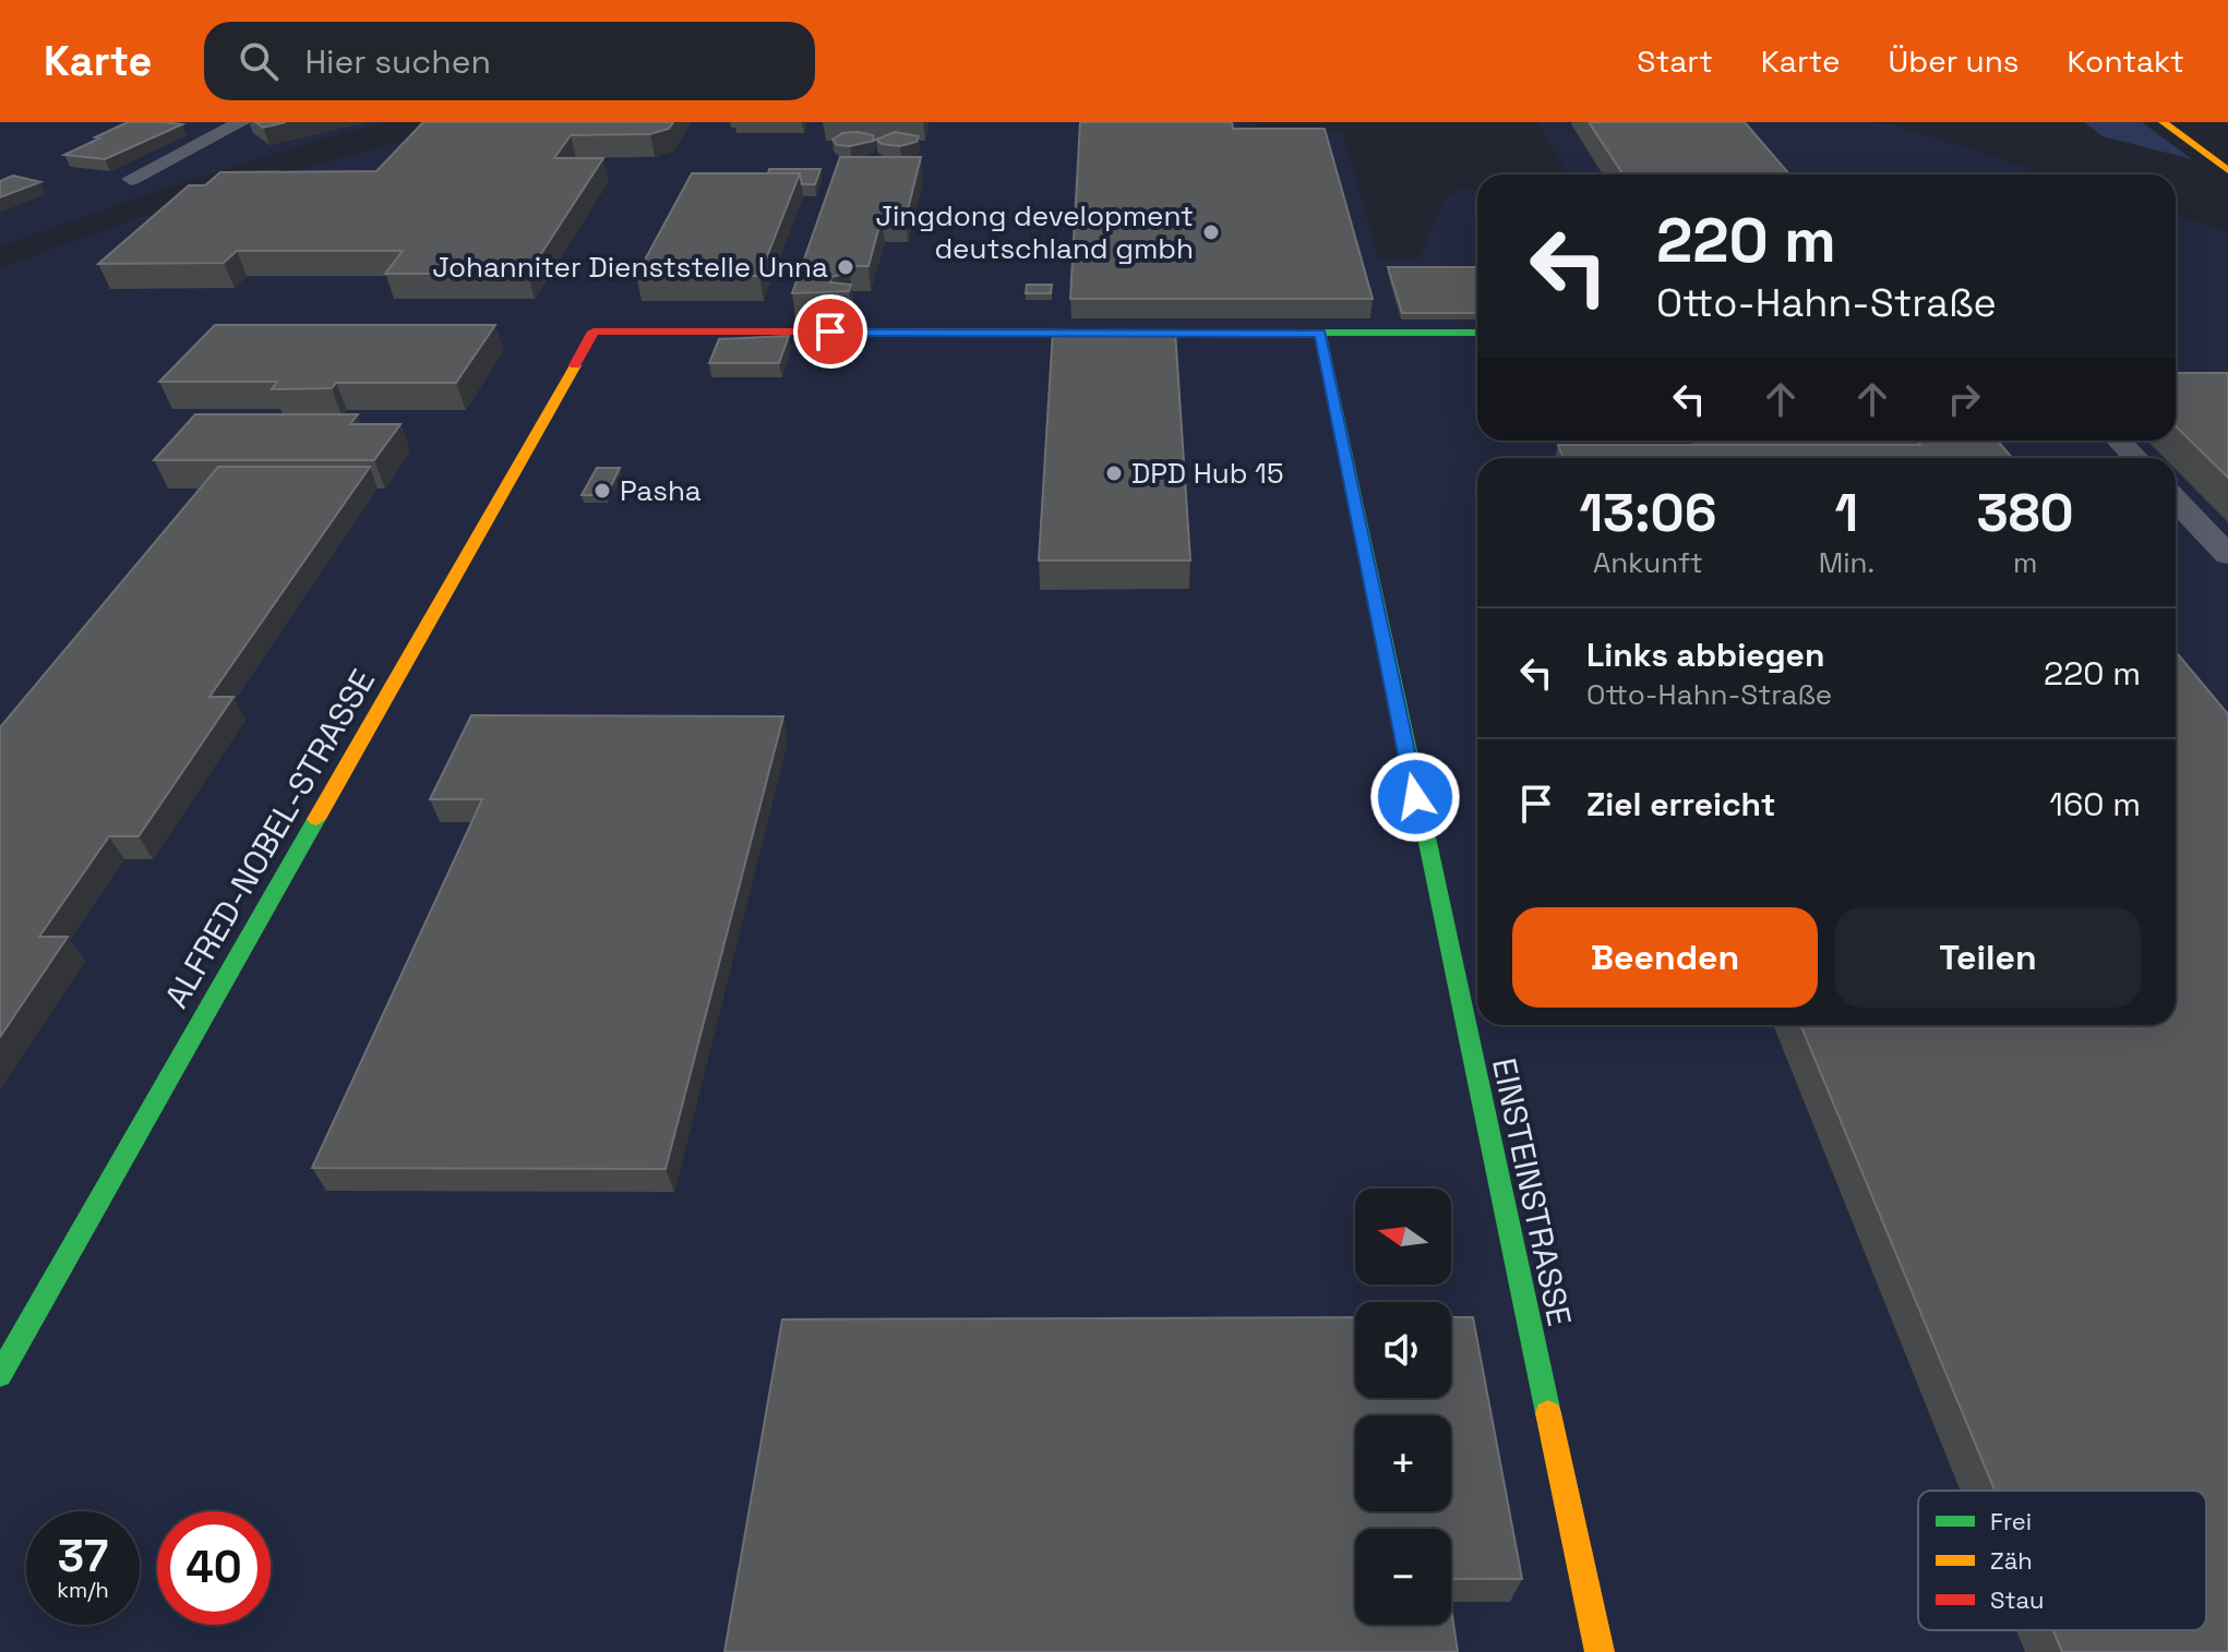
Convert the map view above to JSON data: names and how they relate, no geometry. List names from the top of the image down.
{
  "streets": {
    "main road": ["ALFRED-NOBEL-STRASSE", "EINSTEINSTRASSE"]
  },
  "crossings": [
    ["ALFRED-NOBEL-STRASSE", "EINSTEINSTRASSE"]
  ],
  "places": [
    "Jingdong development deutschland gmbh",
    "Johanniter Dienststelle Unna",
    "DPD Hub 15",
    "Pasha"
  ],
  "legend": ["Frei", "Zäh", "Stau"],
  "north": "left",
  "page": {
    "header": "Karte",
    "search": "Hier suchen",
    "nav": [
      "Start",
      "Karte",
      "Über uns",
      "Kontakt"
    ],
    "turn": ["220 m", "Otto-Hahn-Straße"],
    "eta": [
      "13:06",
      "Ankunft",
      "1",
      "Min.",
      "380",
      "m"
    ],
    "list": [
      {
        "name": "Links abbiegen",
        "note": "Otto-Hahn-Straße",
        "value": "220 m"
      },
      {
        "name": "Ziel erreicht",
        "value": "160 m"
      }
    ],
    "buttons": ["Beenden", "Teilen"],
    "map_buttons": ["+", "−"],
    "speed": "37 km/h",
    "limit": "40"
  }
}
